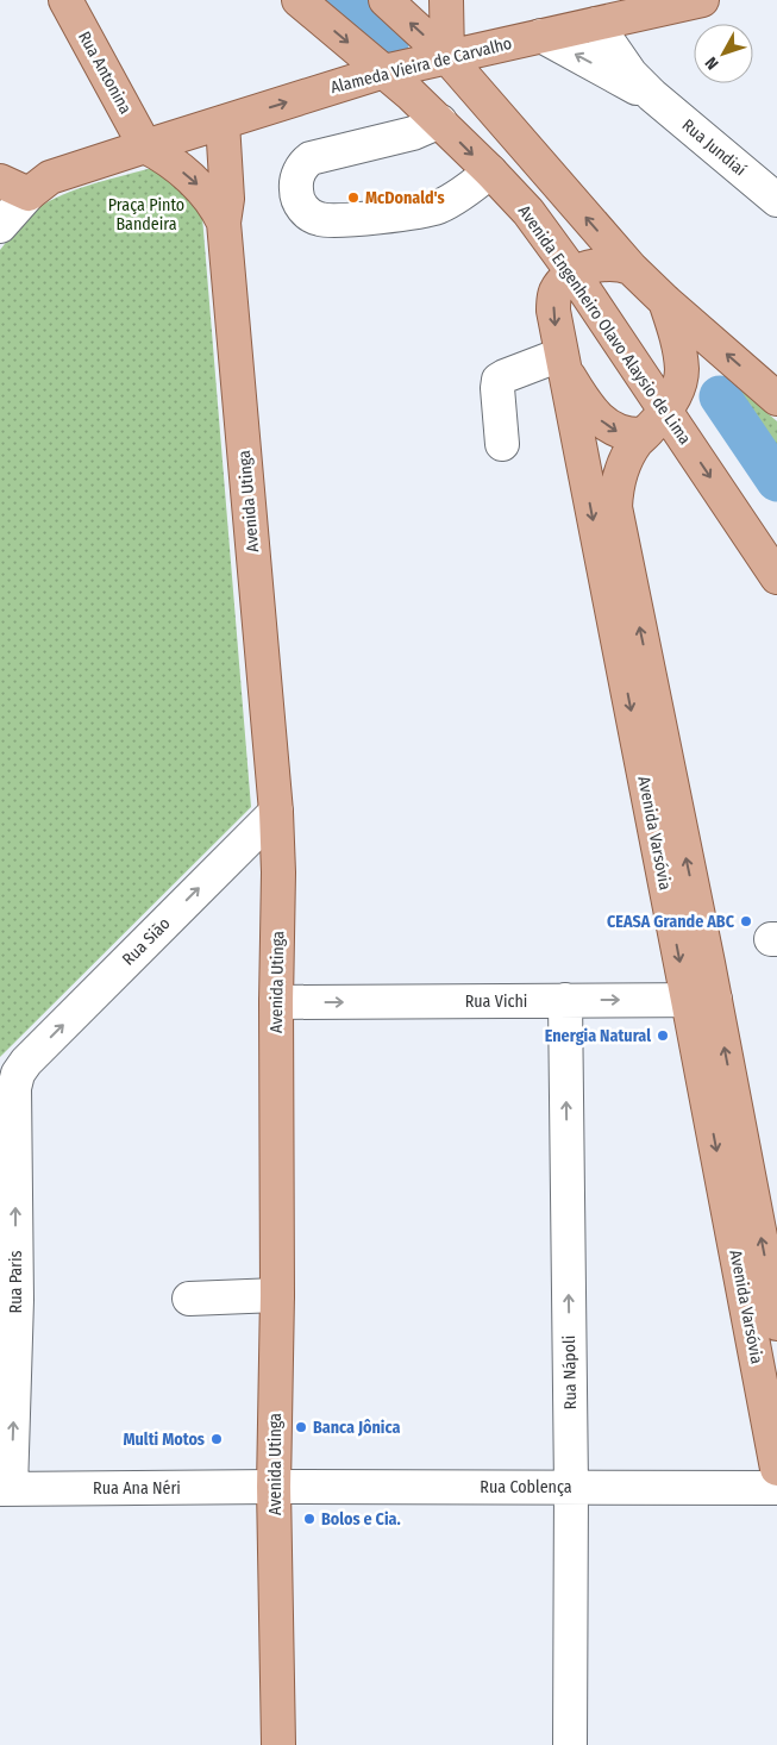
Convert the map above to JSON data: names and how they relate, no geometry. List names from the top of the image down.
{
  "streets": {
    "main road": [
      "Alameda Vieira de Carvalho",
      "Rua Antonina",
      "Avenida Engenheiro Olavo Alaysio de Lima",
      "Avenida Utinga",
      "Avenida Varsóvia"
    ],
    "street": [
      "Rua Jundiaí",
      "Rua Sião",
      "Rua Vichi",
      "Rua Paris",
      "Rua Nápoli",
      "Rua Coblença",
      "Rua Ana Néri"
    ]
  },
  "crossings": [
    ["Alameda Vieira de Carvalho", "Rua Antonina"],
    ["Alameda Vieira de Carvalho", "Rua Jundiaí"],
    ["Alameda Vieira de Carvalho", "Avenida Engenheiro Olavo Alaysio de Lima"],
    ["Alameda Vieira de Carvalho", "Avenida Utinga"],
    ["Rua Antonina", "Avenida Utinga"],
    ["Avenida Engenheiro Olavo Alaysio de Lima", "Avenida Varsóvia"],
    ["Avenida Utinga", "Rua Sião"],
    ["Avenida Utinga", "Rua Vichi"],
    ["Avenida Utinga", "Rua Coblença"],
    ["Avenida Utinga", "Rua Ana Néri"],
    ["Avenida Varsóvia", "Rua Vichi"],
    ["Rua Sião", "Rua Paris"],
    ["Rua Vichi", "Rua Nápoli"],
    ["Rua Paris", "Rua Ana Néri"],
    ["Rua Nápoli", "Rua Coblença"],
    ["Rua Coblença", "Rua Ana Néri"]
  ],
  "one_way": [
    "Rua Sião",
    "Rua Vichi",
    "Rua Paris",
    "Rua Nápoli"
  ],
  "parks": ["Praça Pinto Bandeira"],
  "places": [
    "McDonald's",
    "CEASA Grande ABC",
    "Energia Natural",
    "Banca Jônica",
    "Multi Motos",
    "Bolos e Cia."
  ],
  "north": "bottom left"
}
